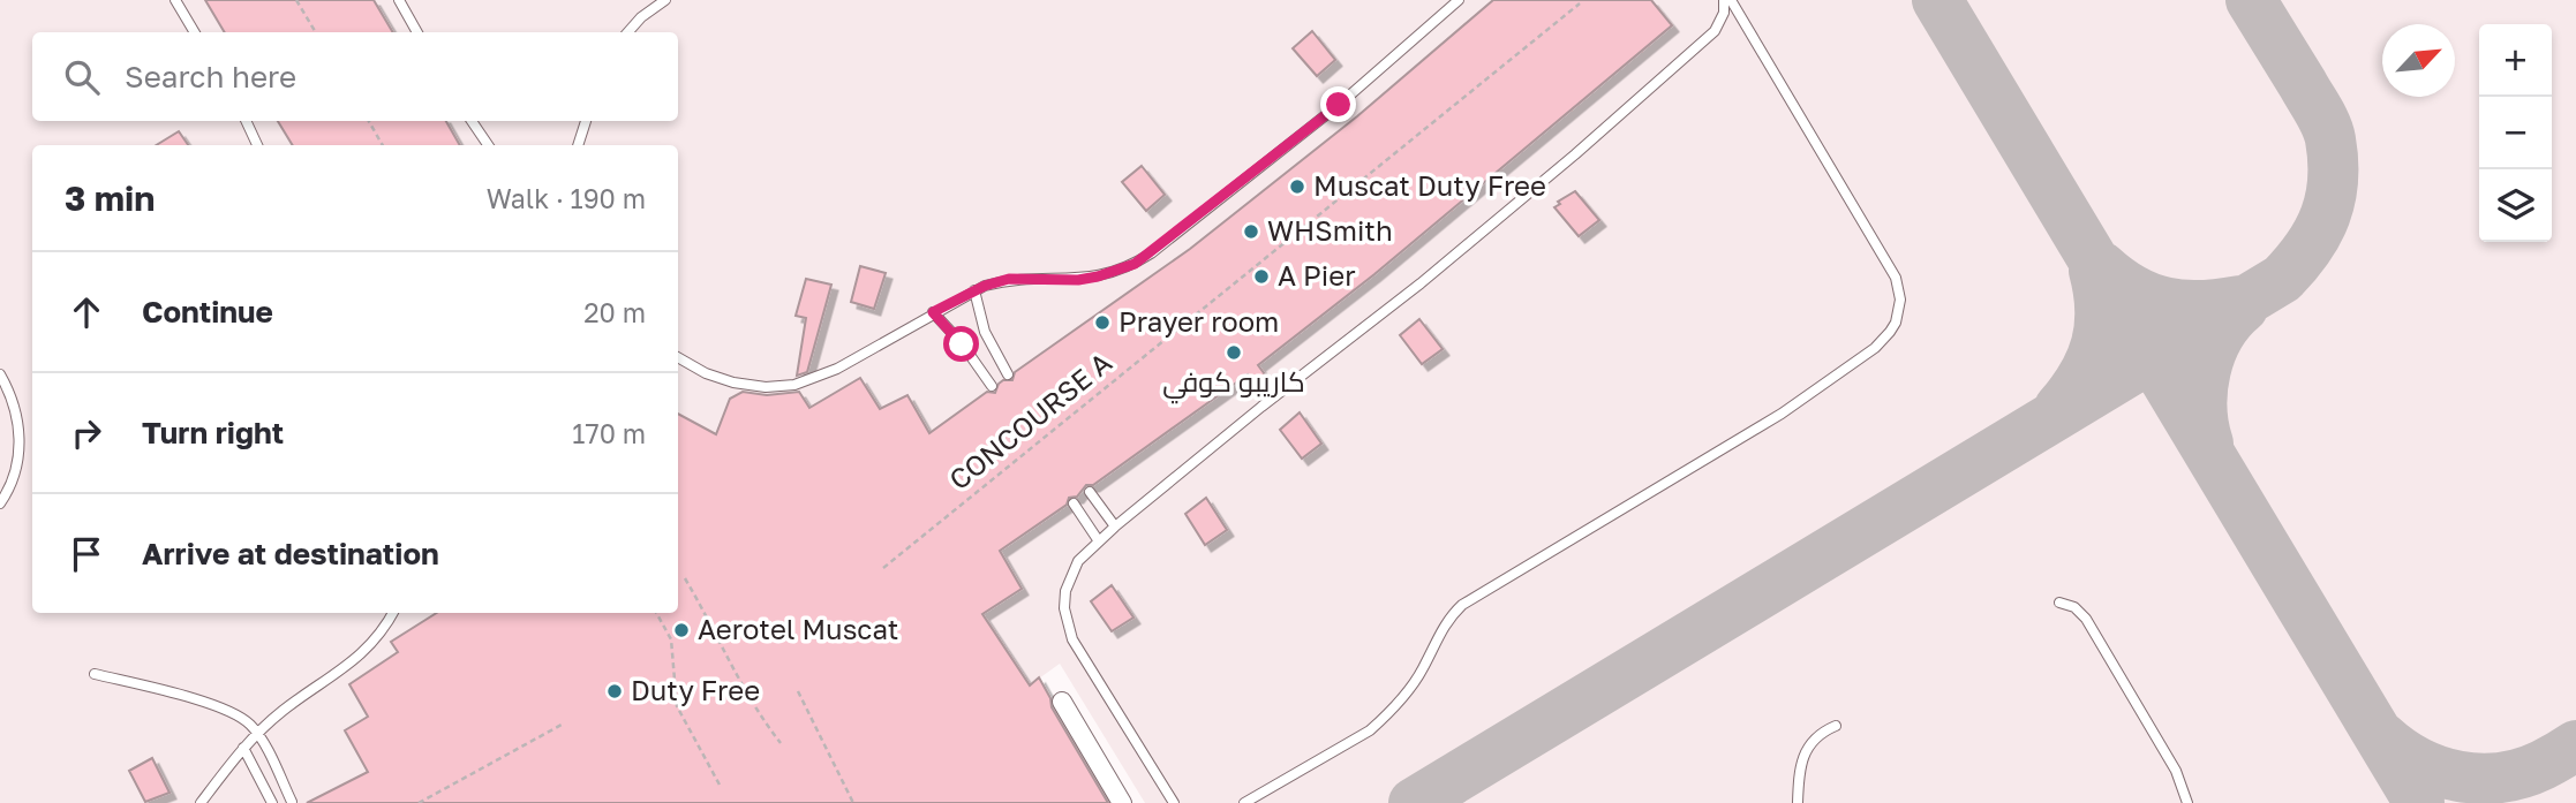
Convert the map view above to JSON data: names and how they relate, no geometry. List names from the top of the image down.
{
  "streets": {
    "path": ["CONCOURSE A"]
  },
  "places": [
    "Muscat Duty Free",
    "WHSmith",
    "A Pier",
    "Prayer room",
    "كاريبو كوفي",
    "Aerotel Muscat",
    "Duty Free"
  ],
  "north": "top right",
  "page": {
    "map_buttons": ["+", "−"],
    "search": "Search here",
    "heading": ["3 min", "Walk · 190 m"],
    "list": [
      ["Continue", "20 m"],
      ["Turn right", "170 m"],
      "Arrive at destination"
    ]
  }
}
